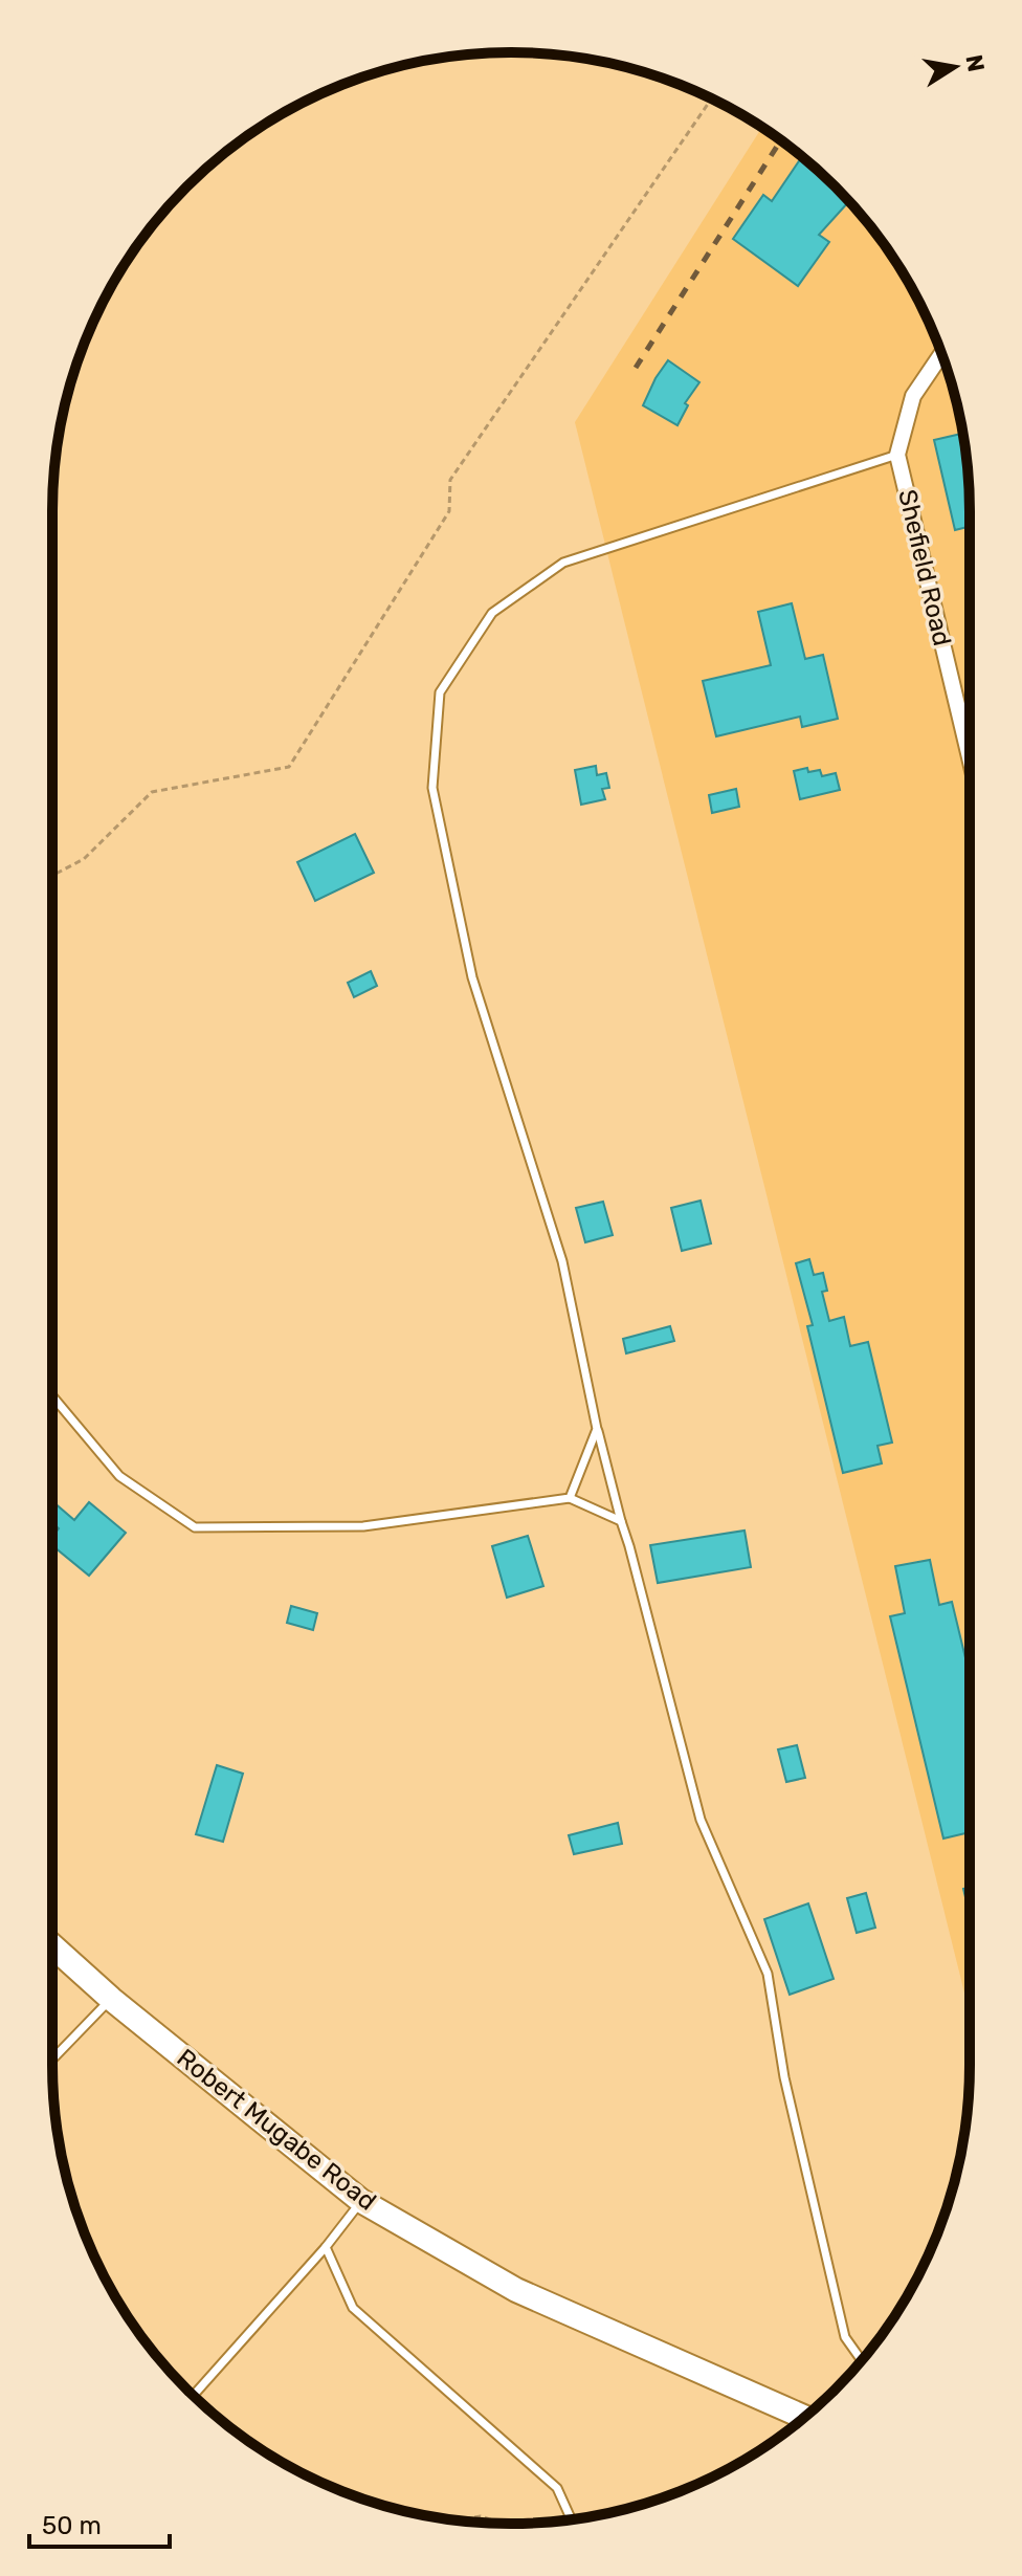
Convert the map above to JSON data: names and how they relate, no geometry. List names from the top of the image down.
{
  "streets": {
    "main road": ["Robert Mugabe Road"],
    "street": ["Shefield Road"]
  },
  "scale_bar": "50 m",
  "north": "right"
}
